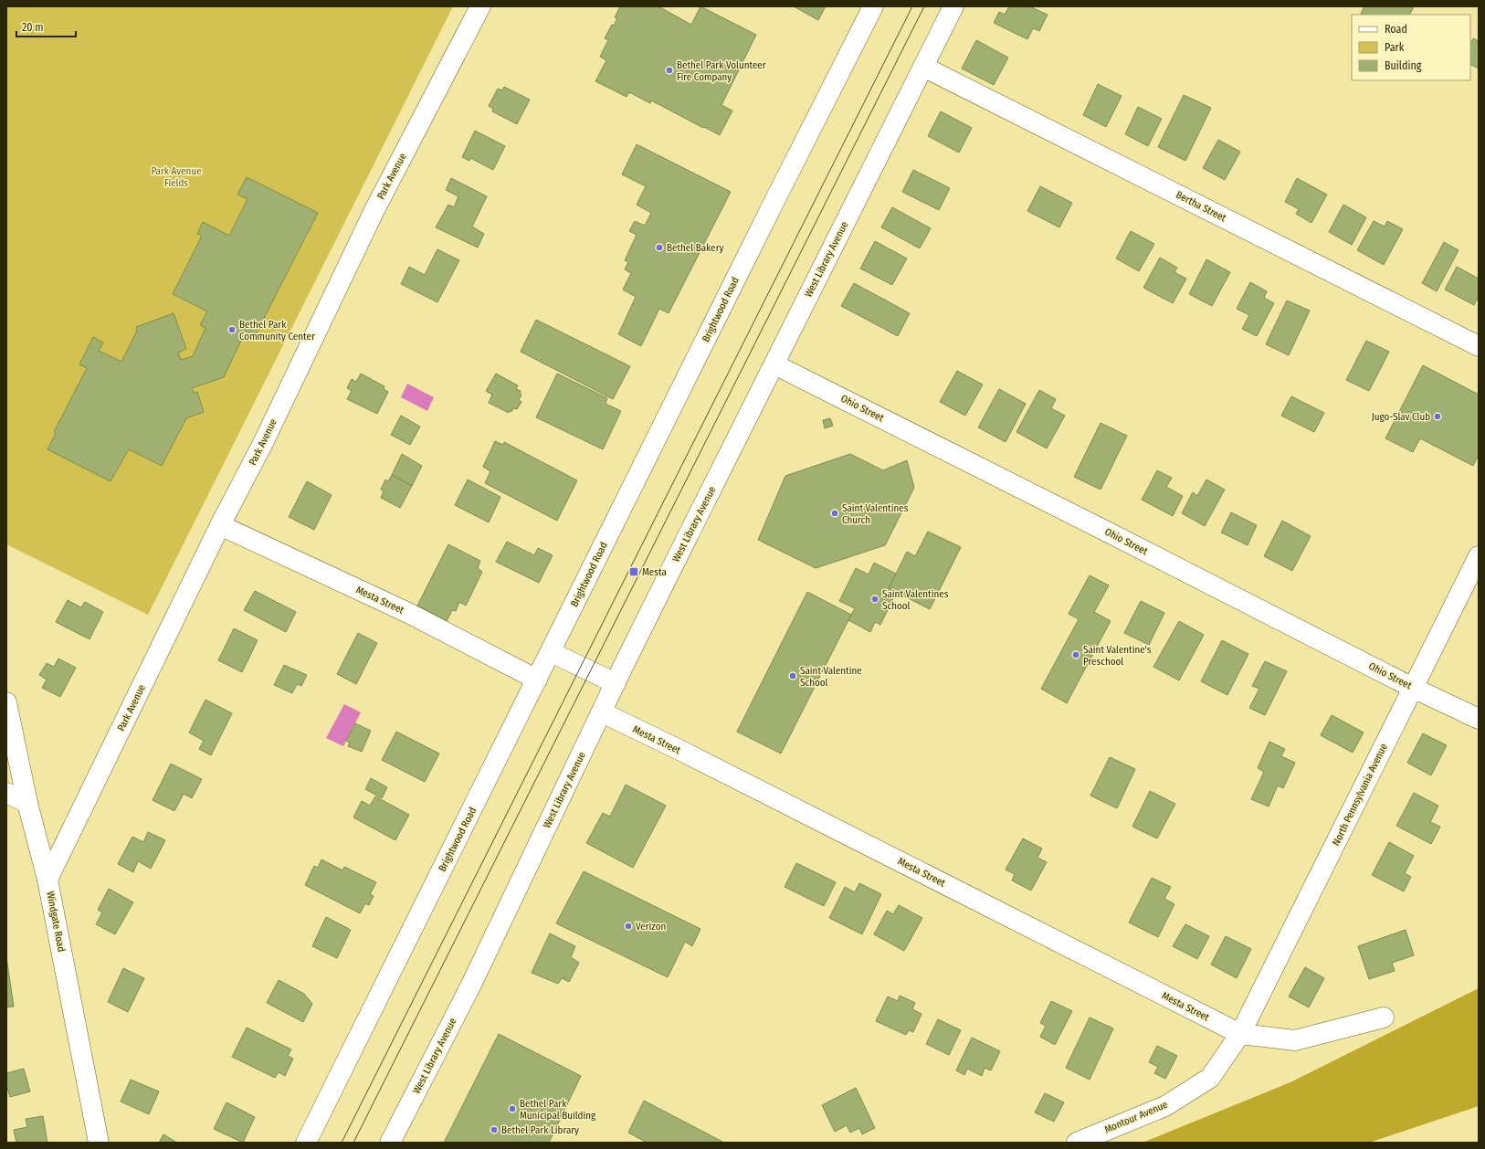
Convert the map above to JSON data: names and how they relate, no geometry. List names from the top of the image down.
{
  "streets": {
    "street": [
      "Park Avenue",
      "Bertha Street",
      "West Library Avenue",
      "Brightwood Road",
      "Ohio Street",
      "Mesta Street",
      "North Pennsylvania Avenue",
      "Windgate Road",
      "Montour Avenue"
    ]
  },
  "crossings": [
    ["Park Avenue", "Mesta Street"],
    ["Park Avenue", "Windgate Road"],
    ["Bertha Street", "West Library Avenue"],
    ["West Library Avenue", "Ohio Street"],
    ["West Library Avenue", "Mesta Street"],
    ["Brightwood Road", "Mesta Street"],
    ["Ohio Street", "North Pennsylvania Avenue"],
    ["Mesta Street", "North Pennsylvania Avenue"],
    ["Mesta Street", "Montour Avenue"],
    ["North Pennsylvania Avenue", "Montour Avenue"]
  ],
  "parks": ["Park Avenue Fields"],
  "places": {
    "other": [
      "Bethel Park Volunteer Fire Company",
      "Bethel Bakery",
      "Bethel Park Community Center",
      "Jugo-Slav Club",
      "Saint Valentines Church",
      "Saint Valentines School",
      "Saint Valentine's Preschool",
      "Saint Valentine School",
      "Verizon",
      "Bethel Park Municipal Building",
      "Bethel Park Library"
    ],
    "transit": ["Mesta"]
  },
  "legend": ["Road", "Park", "Building"],
  "scale_bar": "20 m"
}
